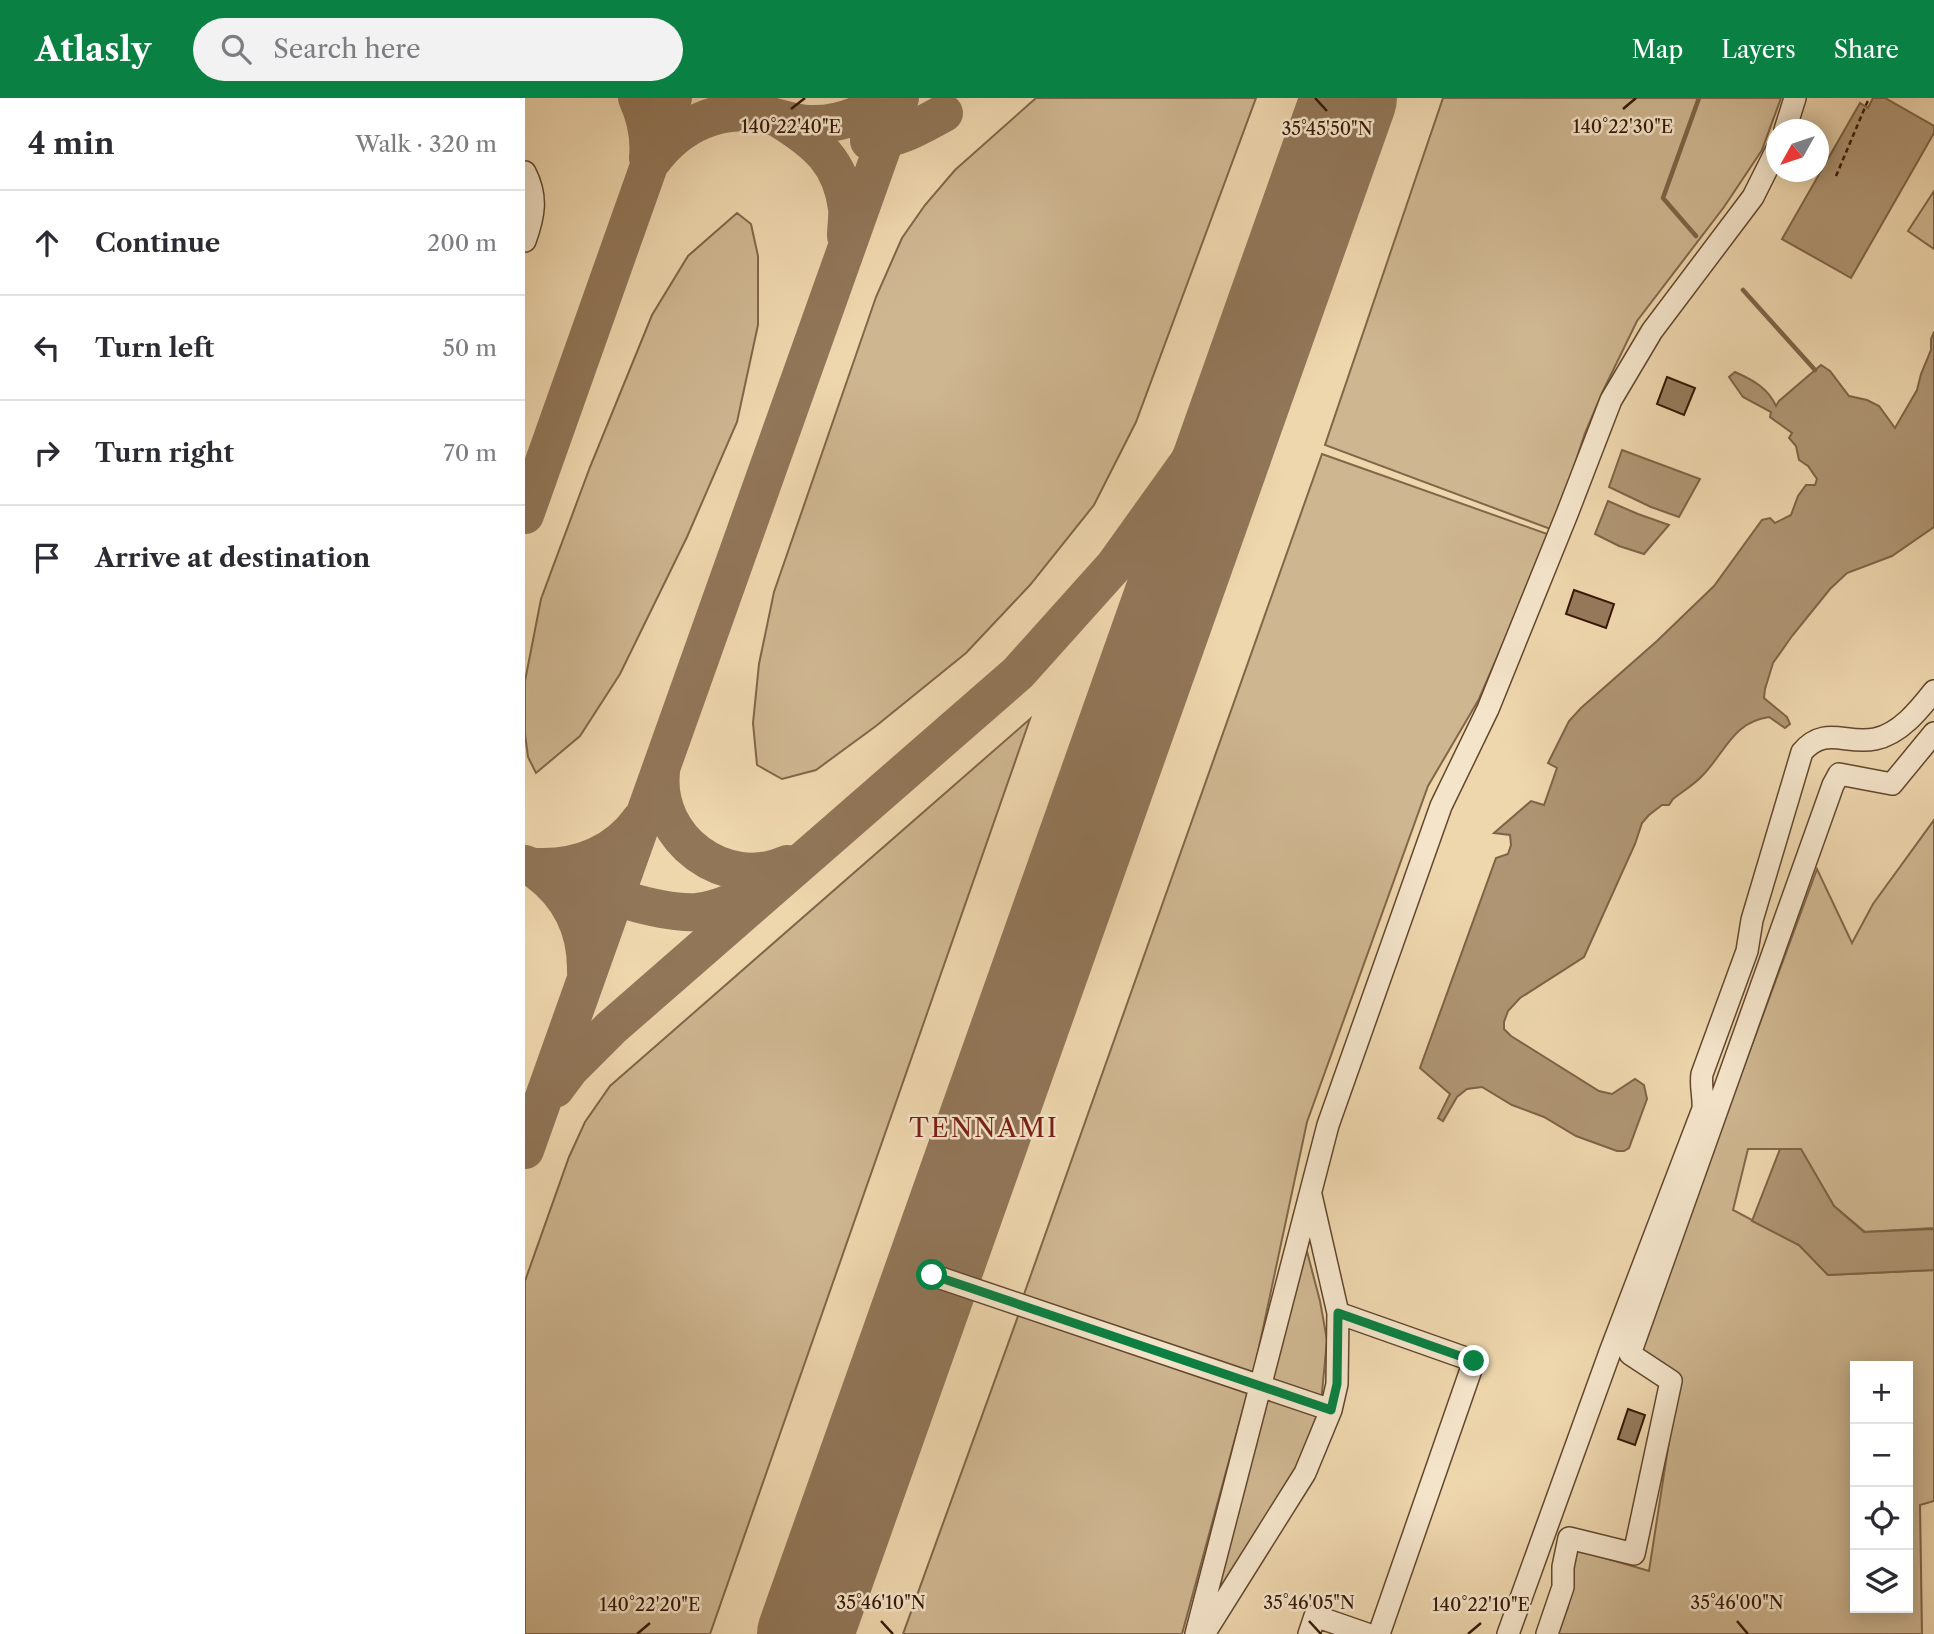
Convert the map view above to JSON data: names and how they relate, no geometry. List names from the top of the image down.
{
  "districts": ["TENNAMI"],
  "north": "bottom left",
  "page": {
    "header": "Atlasly",
    "search": "Search here",
    "nav": ["Map", "Layers", "Share"],
    "heading": ["4 min", "Walk · 320 m"],
    "list": [
      ["Continue", "200 m"],
      ["Turn left", "50 m"],
      ["Turn right", "70 m"],
      "Arrive at destination"
    ],
    "map_buttons": ["+", "−"]
  },
  "coordinates": [
    "140°22'30\"E",
    "140°22'40\"E",
    "35°45'50\"N",
    "35°46'10\"N",
    "35°46'05\"N",
    "35°46'00\"N",
    "140°22'20\"E",
    "140°22'10\"E"
  ]
}
